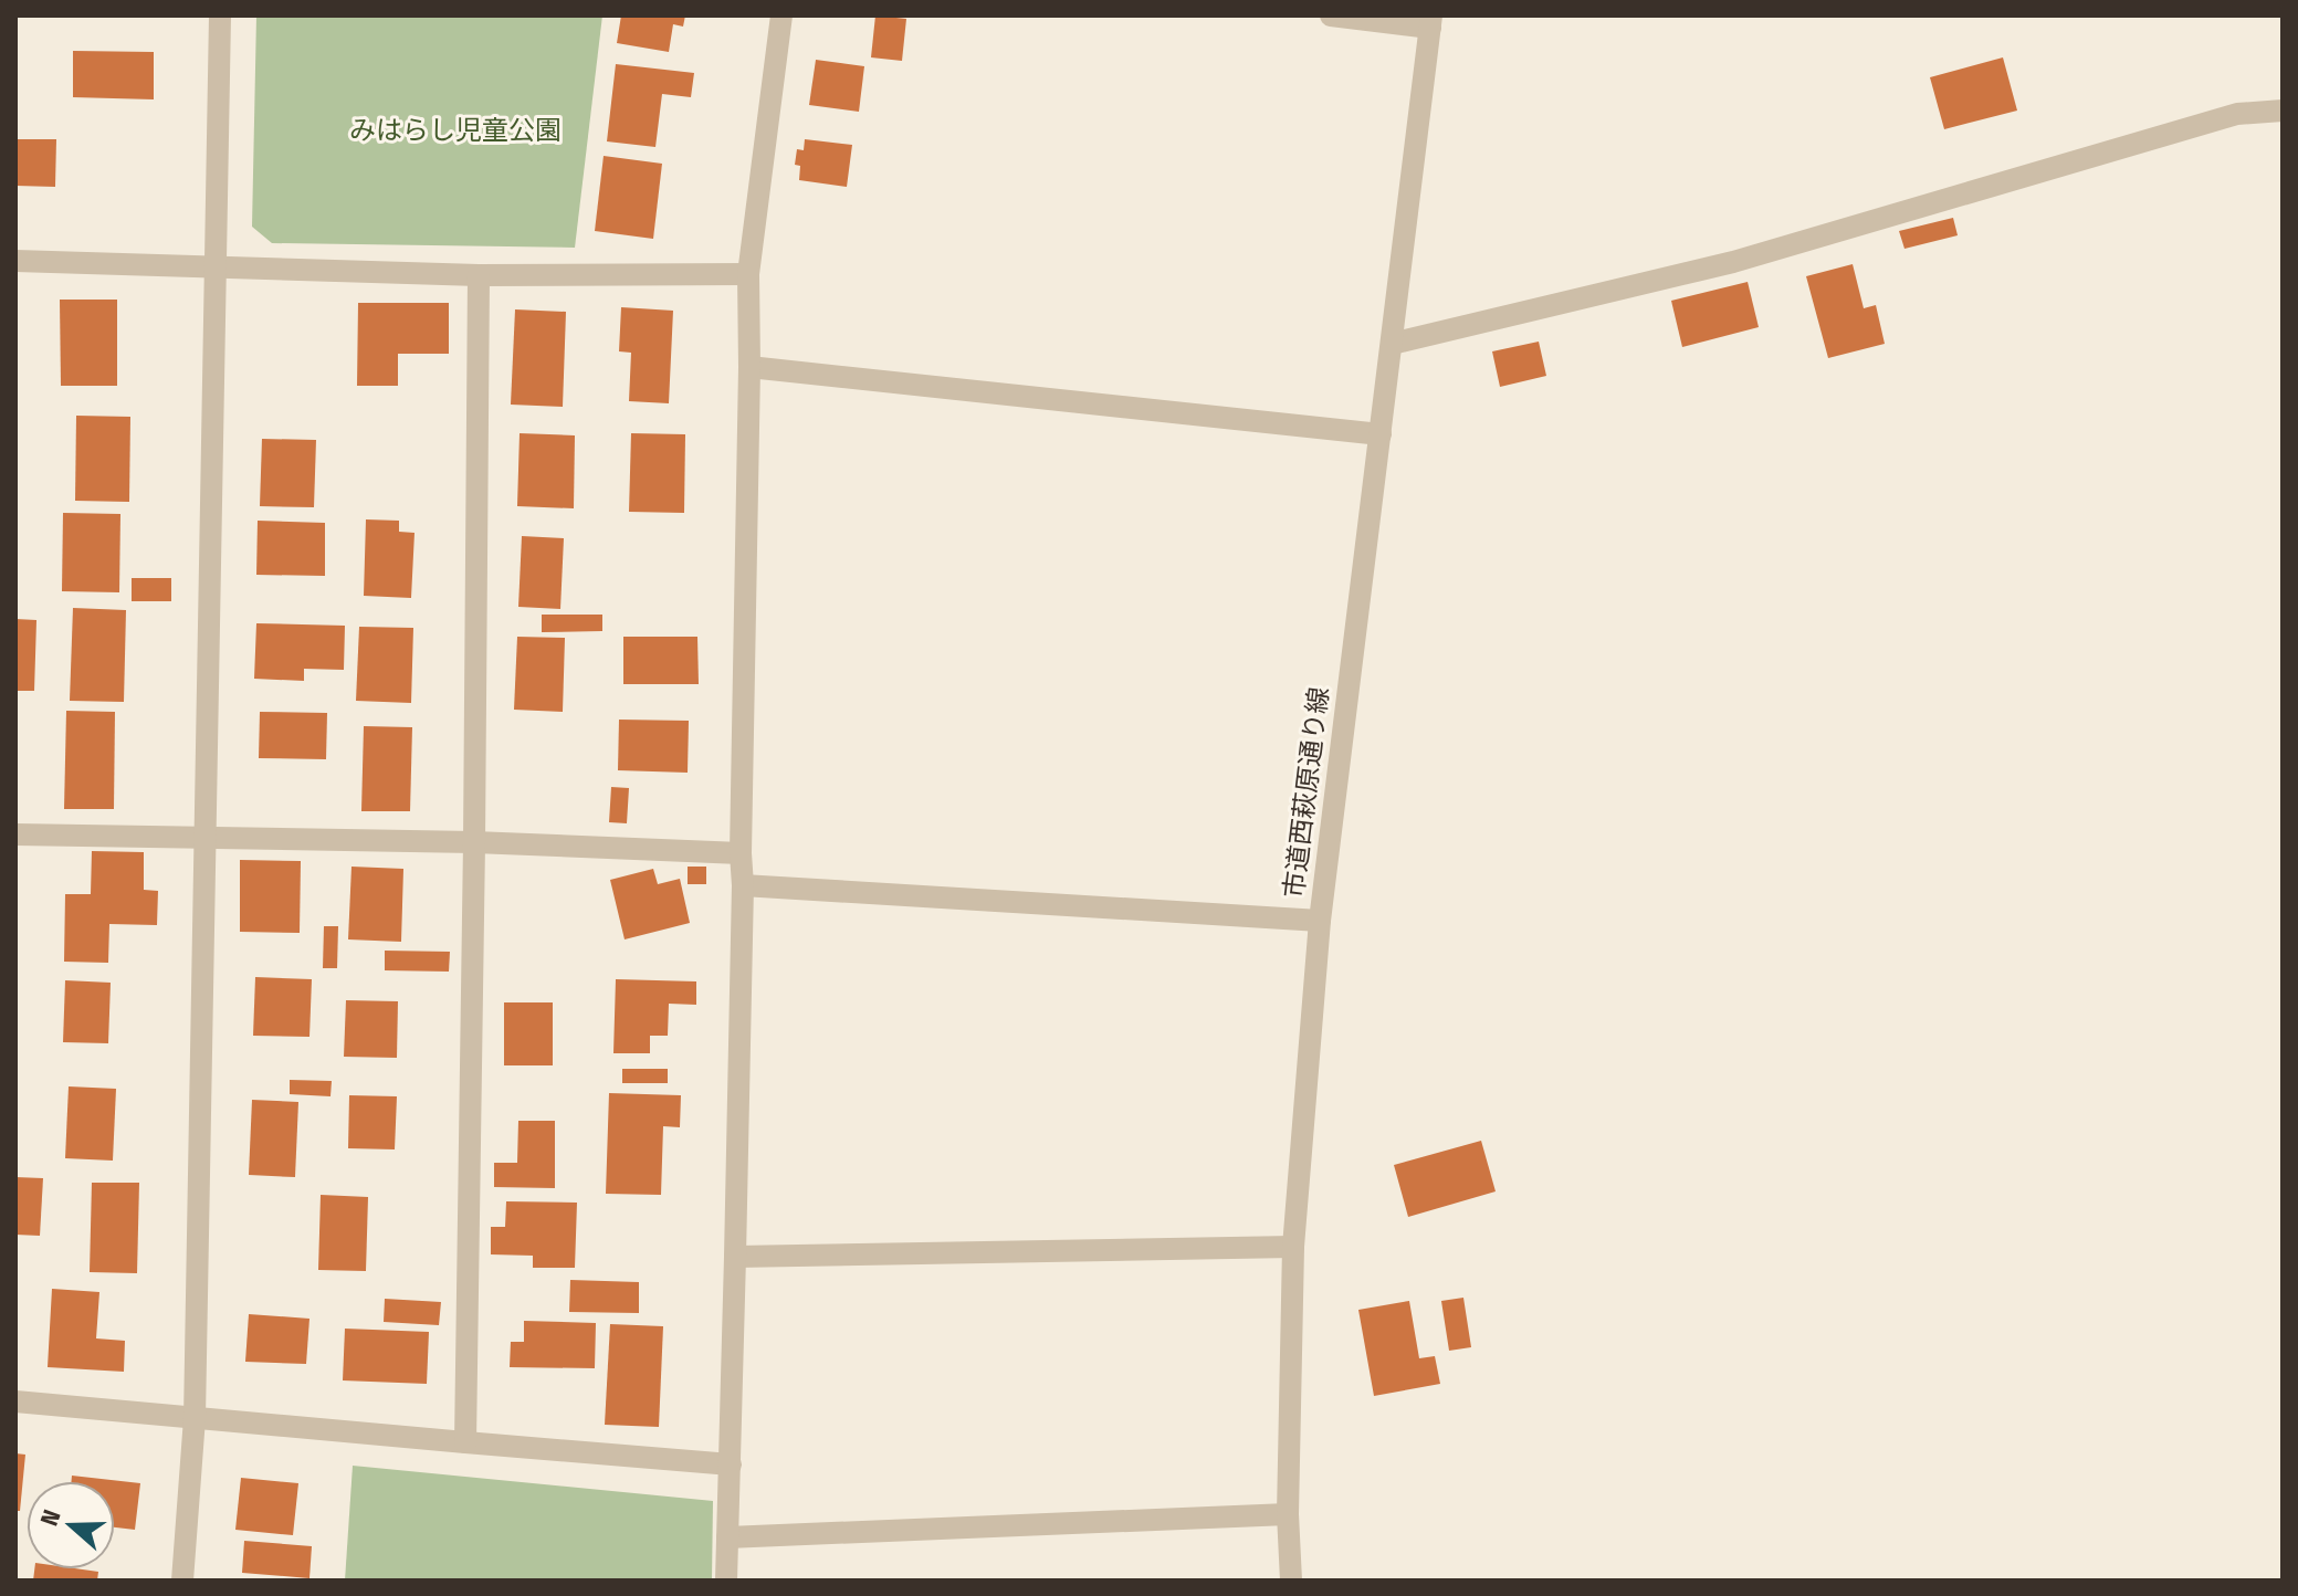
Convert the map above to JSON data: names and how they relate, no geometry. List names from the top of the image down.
{
  "streets": {
    "street": ["市道西萩原通り線"]
  },
  "parks": ["みはらし児童公園"],
  "north": "left"
}
